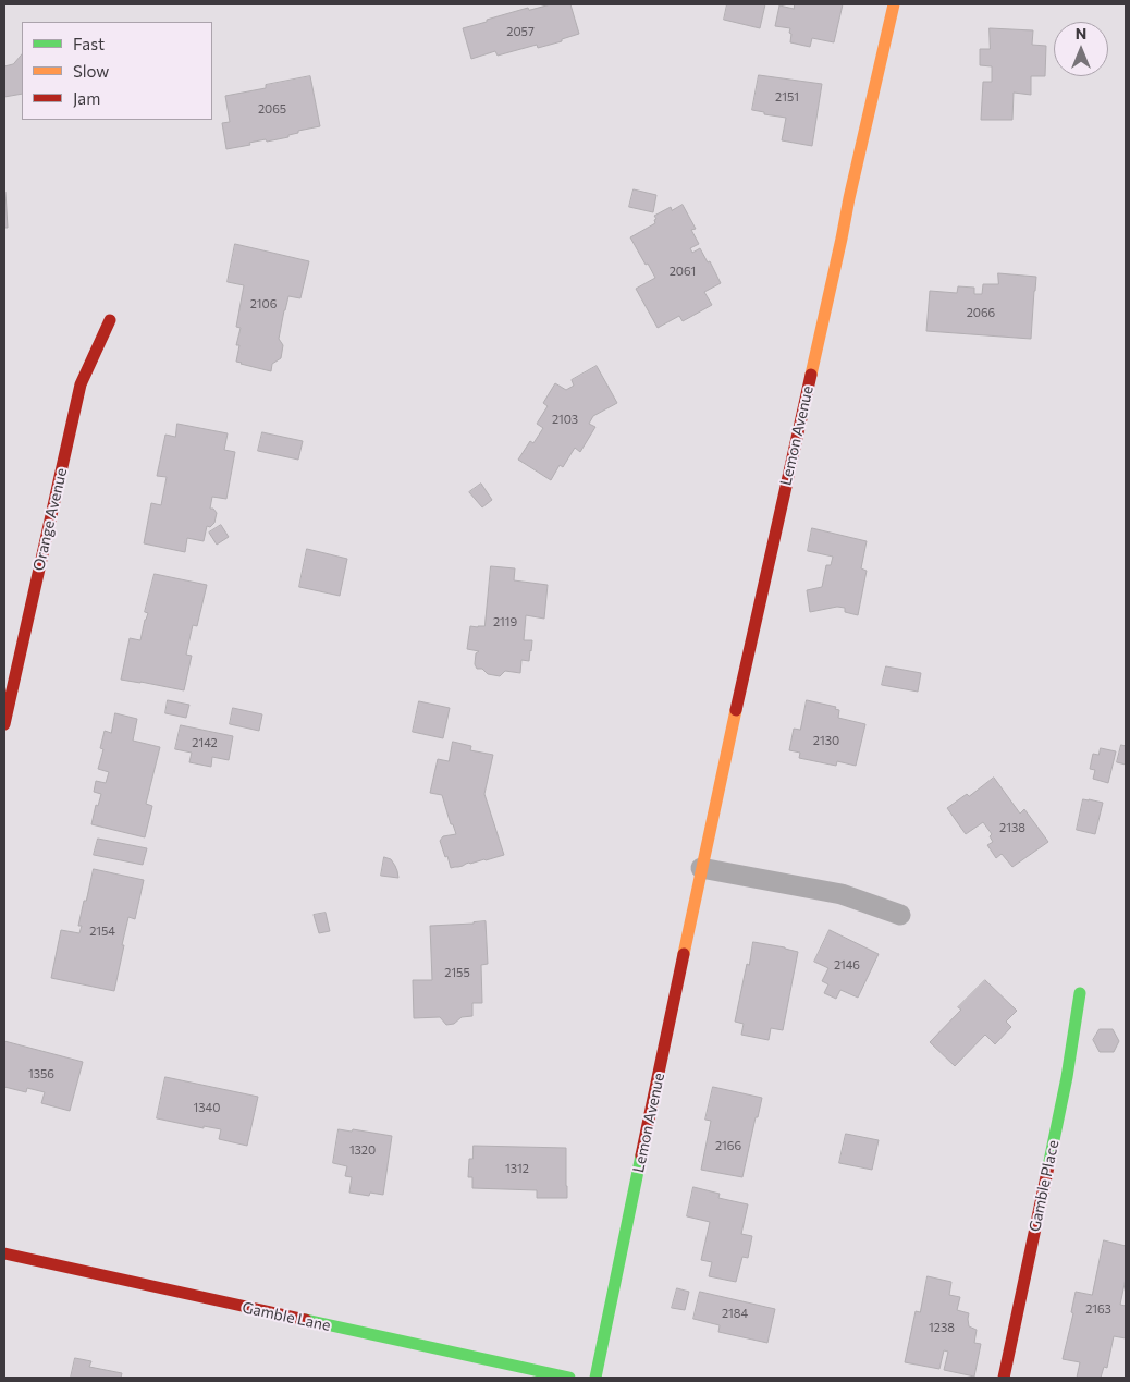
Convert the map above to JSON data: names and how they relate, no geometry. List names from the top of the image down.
{
  "streets": {
    "street": [
      "Lemon Avenue",
      "Orange Avenue",
      "Gamble Place",
      "Gamble Lane"
    ]
  },
  "house_numbers": [
    "2057",
    "2151",
    "2065",
    "2061",
    "2106",
    "2066",
    "2103",
    "2119",
    "2130",
    "2142",
    "2138",
    "2154",
    "2146",
    "2155",
    "1356",
    "1340",
    "2166",
    "1320",
    "1312",
    "2163",
    "2184",
    "1238"
  ],
  "legend": ["Fast", "Slow", "Jam"],
  "north": "top"
}
